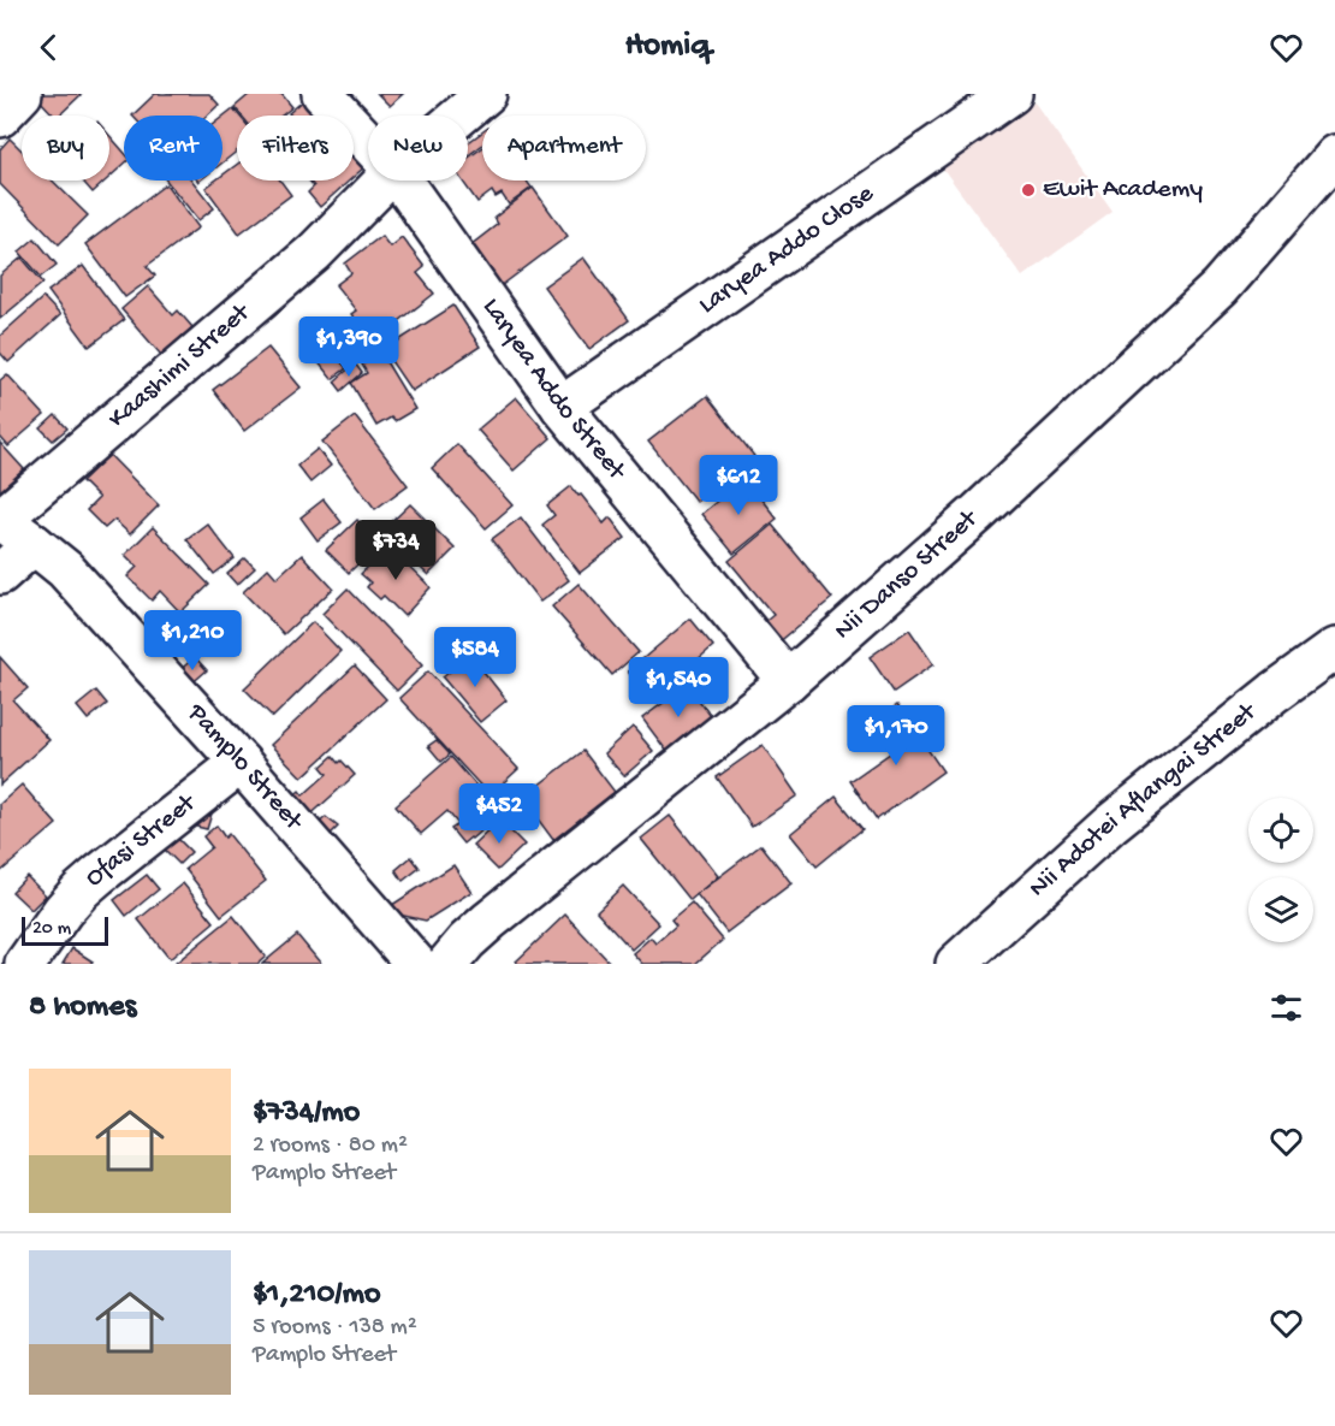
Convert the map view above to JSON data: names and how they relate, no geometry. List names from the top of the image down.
{
  "streets": {
    "street": [
      "Laryea Addo Close",
      "Kaashimi Street",
      "Laryea Addo Street",
      "Nii Danso Street",
      "Pamplo Street",
      "Nii Adotei Aflangai Street",
      "Ofasi Street"
    ]
  },
  "crossings": [
    ["Laryea Addo Close", "Laryea Addo Street"],
    ["Kaashimi Street", "Pamplo Street"],
    ["Laryea Addo Street", "Nii Danso Street"],
    ["Pamplo Street", "Ofasi Street"]
  ],
  "places": ["Ewit Academy"],
  "scale_bar": "20 m",
  "page": {
    "header": "Homiq",
    "chip": [
      "Buy",
      "Rent",
      "Filters",
      "New",
      "Apartment"
    ],
    "price": [
      "$1,390",
      "$612",
      "$734",
      "$1,210",
      "$584",
      "$1,540",
      "$1,170",
      "$452"
    ],
    "scale": "20 m",
    "heading": "8 homes",
    "list": [
      {
        "name": "$734/mo",
        "note": "2 rooms · 80 m² · Pamplo Street"
      },
      {
        "name": "$1,210/mo",
        "note": "5 rooms · 138 m² · Pamplo Street"
      }
    ]
  }
}
